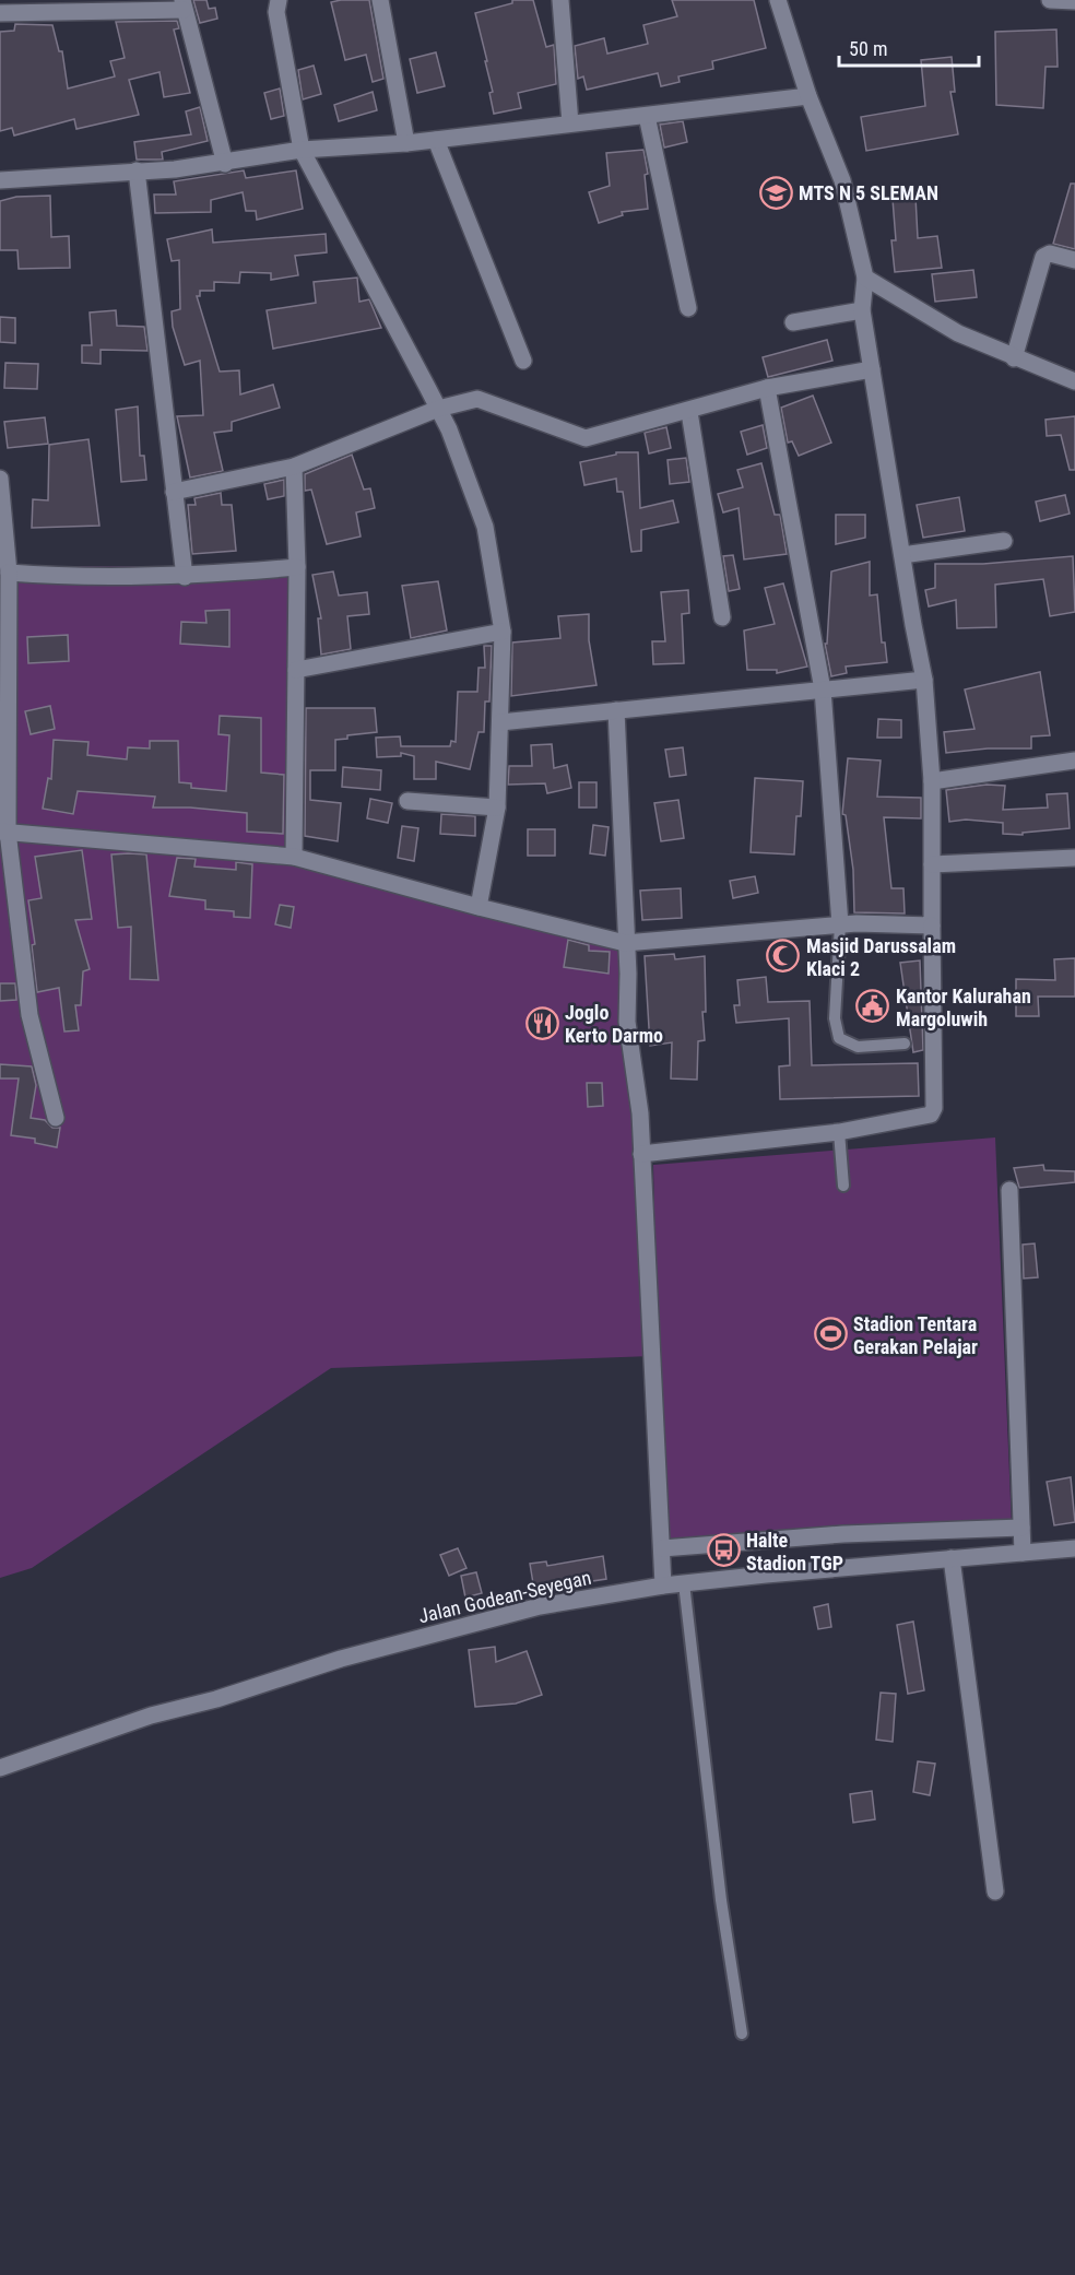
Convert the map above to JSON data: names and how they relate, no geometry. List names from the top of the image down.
{
  "streets": {
    "street": ["Jalan Godean-Seyegan"]
  },
  "places": {
    "school or university": ["MTS N 5 SLEMAN"],
    "mosque": ["Masjid Darussalam Klaci 2"],
    "public building": ["Kantor Kalurahan Margoluwih"],
    "restaurant": ["Joglo Kerto Darmo"],
    "sports": ["Stadion Tentara Gerakan Pelajar"],
    "bus stop": ["Halte Stadion TGP"]
  },
  "scale_bar": "50 m"
}
